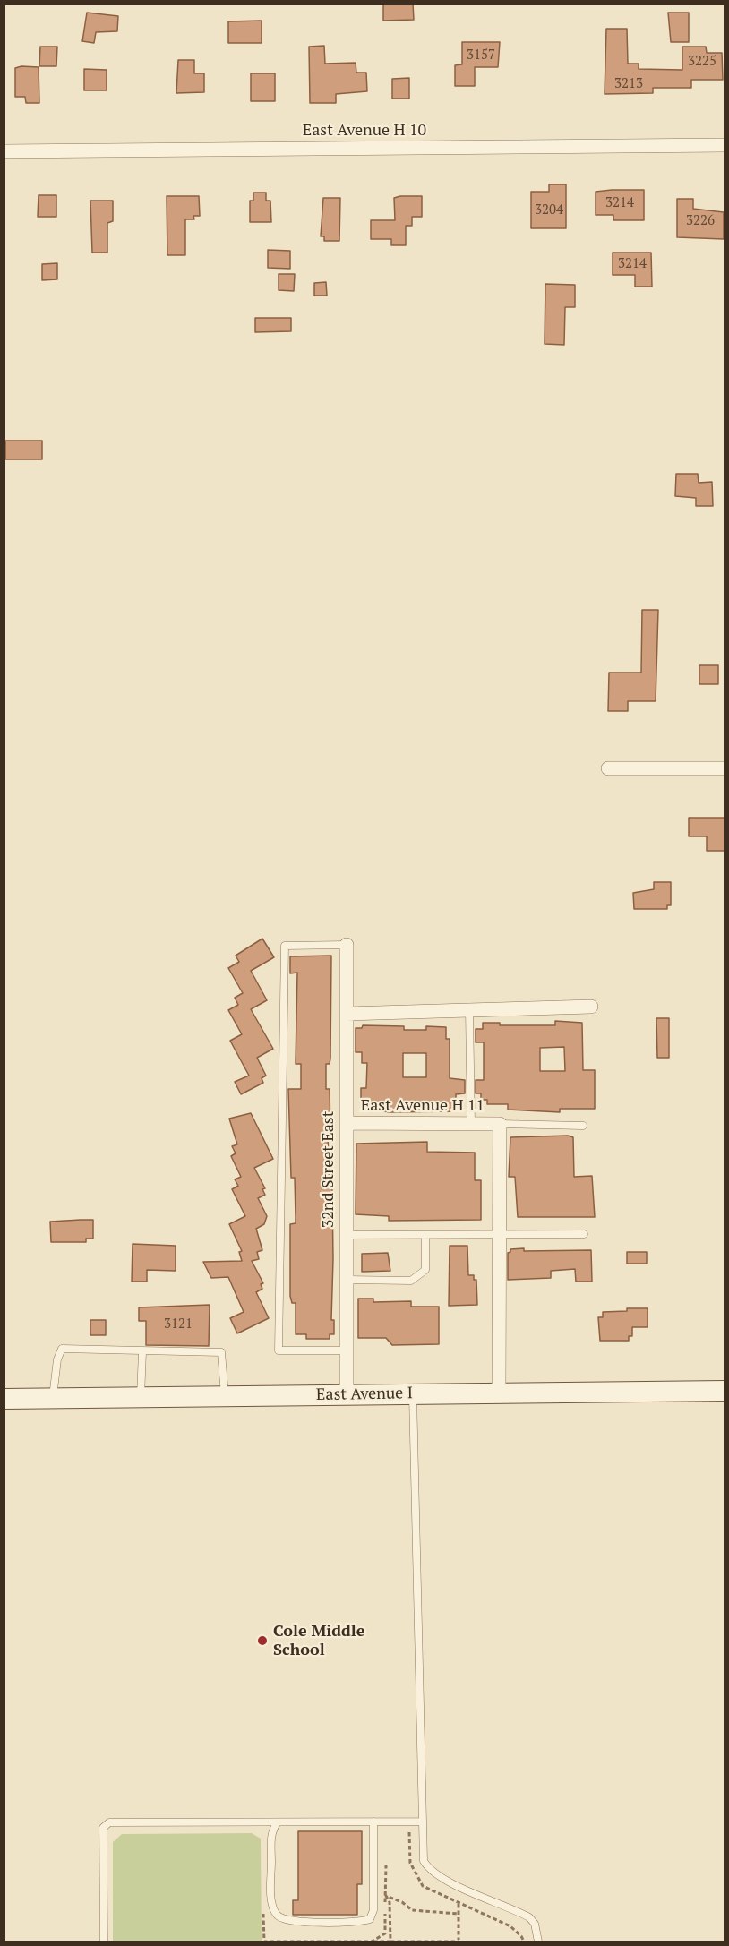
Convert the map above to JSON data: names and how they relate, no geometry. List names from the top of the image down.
{
  "streets": {
    "street": [
      "East Avenue H 10",
      "East Avenue H 11",
      "32nd Street East",
      "East Avenue I"
    ]
  },
  "crossings": [
    ["East Avenue H 11", "32nd Street East"],
    ["32nd Street East", "East Avenue I"]
  ],
  "places": ["Cole Middle School"],
  "house_numbers": [
    "3157",
    "3225",
    "3213",
    "3214",
    "3204",
    "3226",
    "3214",
    "3121"
  ]
}
